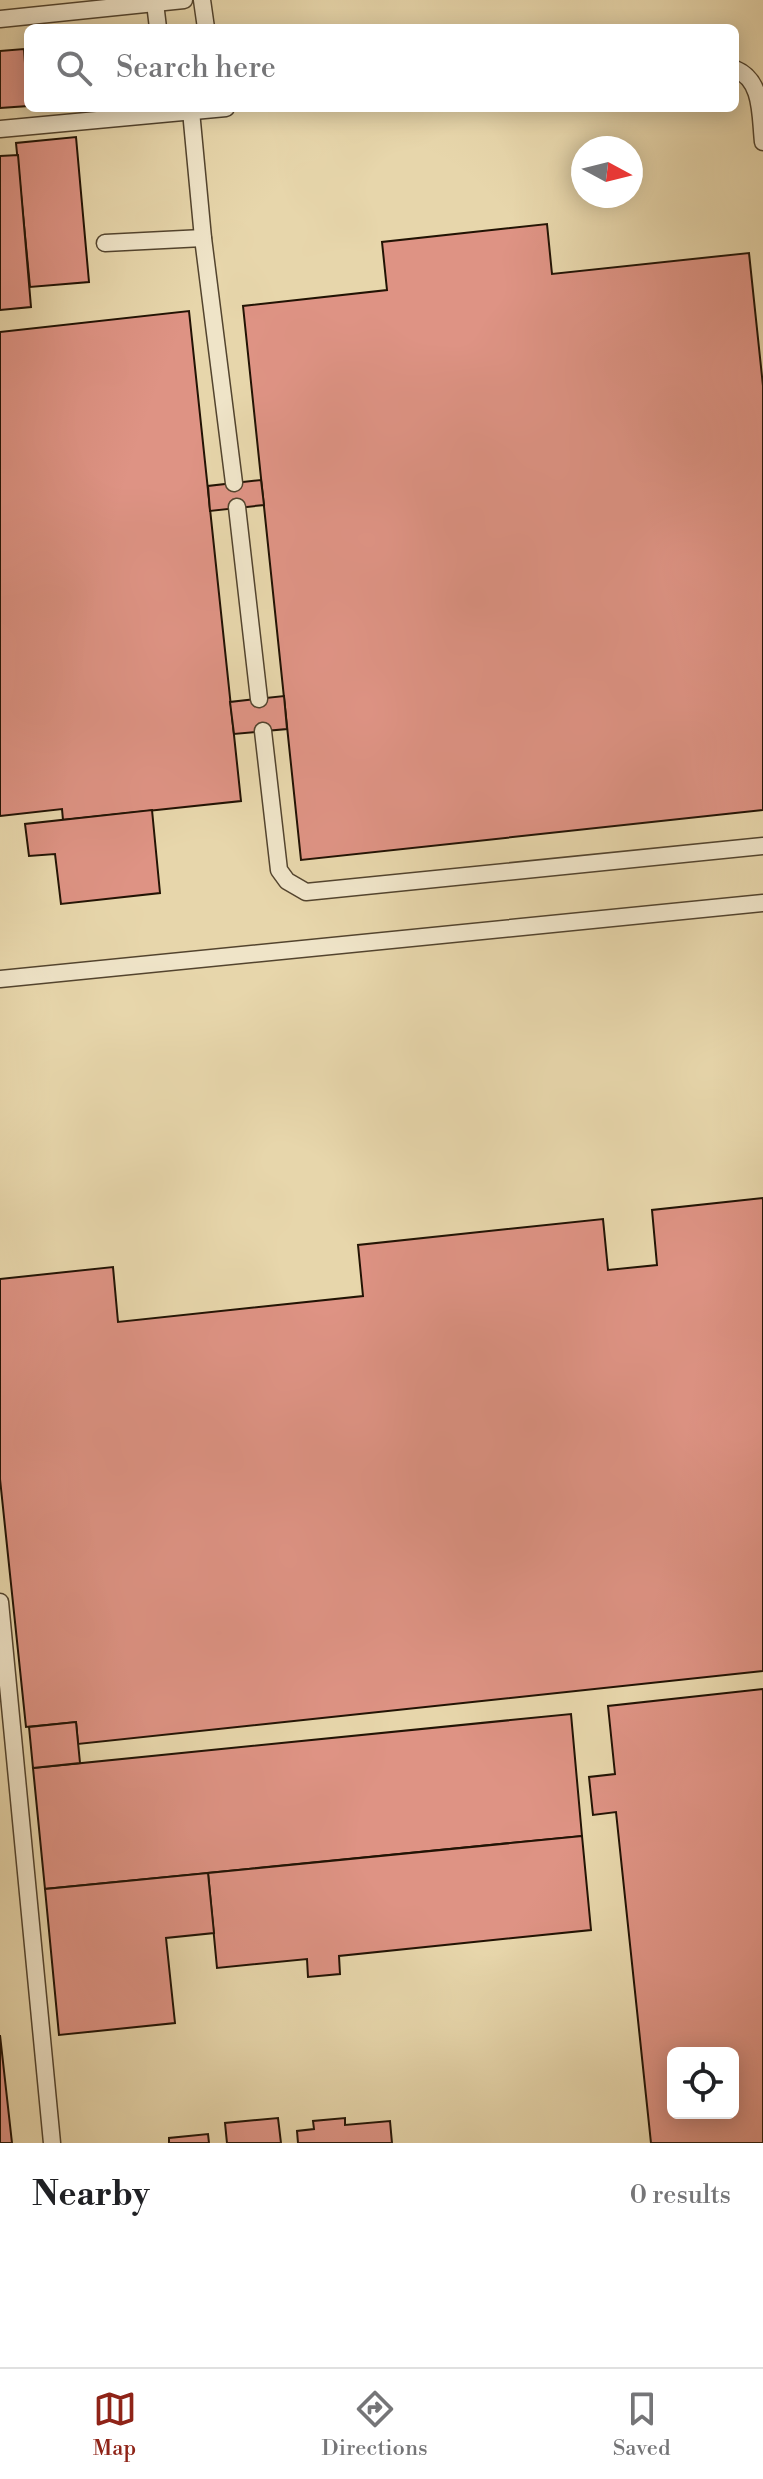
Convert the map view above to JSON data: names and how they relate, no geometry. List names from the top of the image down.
{
  "north": "right",
  "page": {
    "search": "Search here",
    "heading": ["Nearby", "0 results"],
    "nav": ["Map", "Directions", "Saved"]
  }
}
